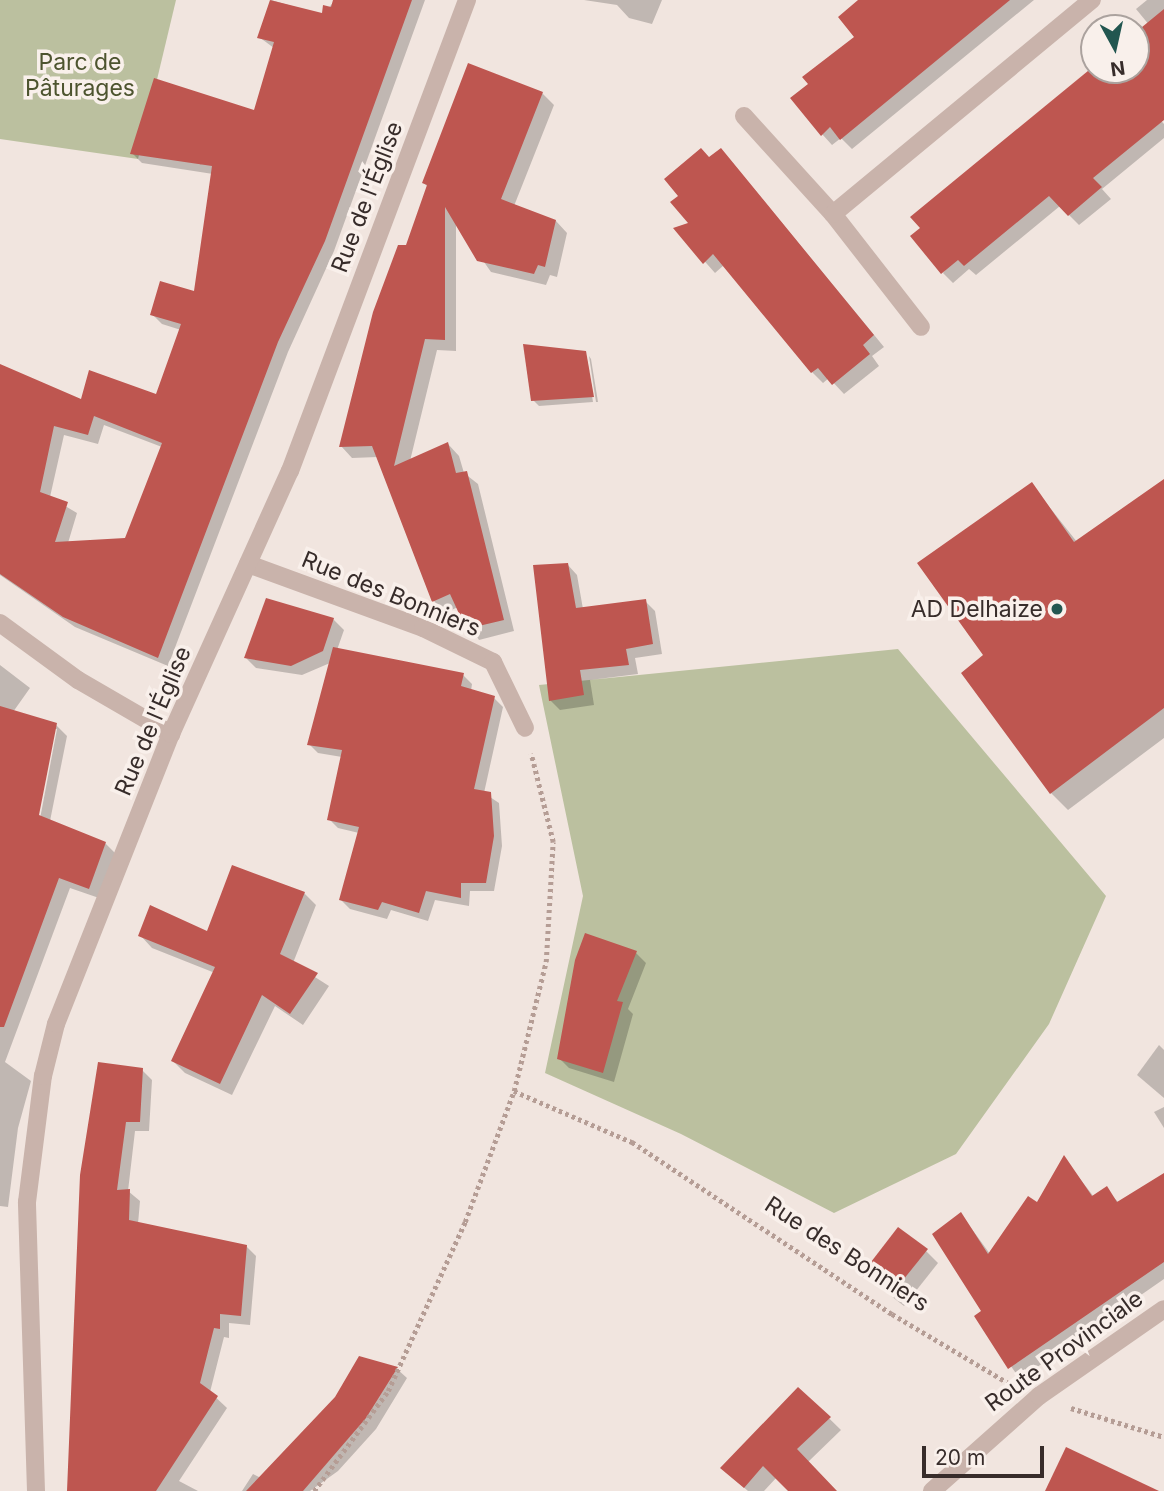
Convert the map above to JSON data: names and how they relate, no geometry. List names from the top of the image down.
{
  "streets": {
    "street": ["Rue de l'Église", "Rue des Bonniers", "Route Provinciale"]
  },
  "crossings": [
    ["Rue de l'Église", "Rue des Bonniers"],
    ["Rue des Bonniers", "Route Provinciale"]
  ],
  "parks": ["Parc de Pâturages"],
  "places": ["AD Delhaize"],
  "scale_bar": "20 m",
  "north": "bottom"
}
